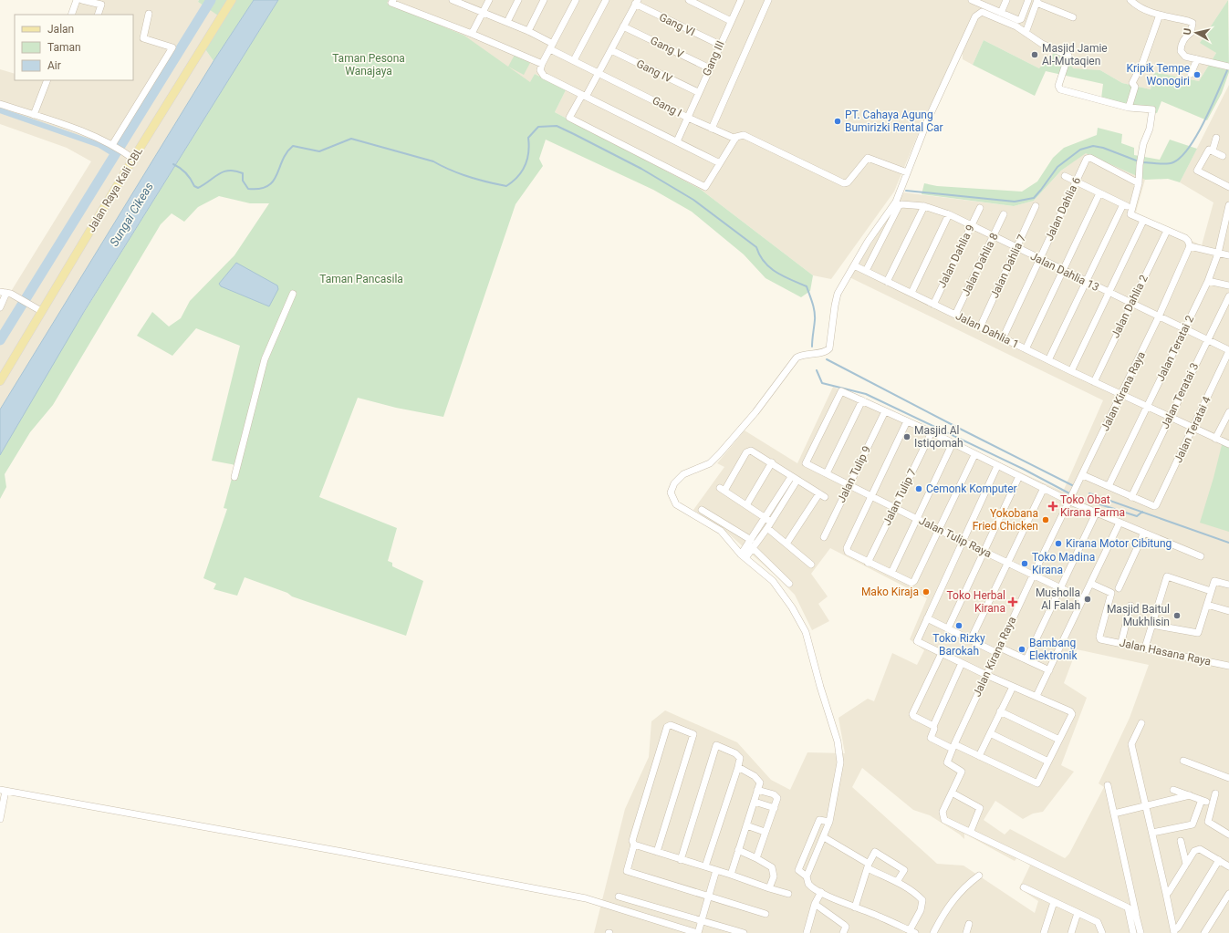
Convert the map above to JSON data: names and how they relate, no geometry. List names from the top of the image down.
{
  "streets": {
    "main road": ["Jalan Raya Kali CBL"],
    "street": [
      "Gang VI",
      "Gang V",
      "Gang III",
      "Gang IV",
      "Gang I",
      "Jalan Dahlia 6",
      "Jalan Dahlia 9",
      "Jalan Dahlia 8",
      "Jalan Dahlia 7",
      "Jalan Dahlia 13",
      "Jalan Dahlia 2",
      "Jalan Dahlia 1",
      "Jalan Teratai 2",
      "Jalan Kirana Raya",
      "Jalan Teratai 3",
      "Jalan Teratai 4",
      "Jalan Tulip 9",
      "Jalan Tulip 7",
      "Jalan Tulip Raya",
      "Jalan Hasana Raya"
    ]
  },
  "crossings": [
    ["Gang VI", "Gang III"],
    ["Gang V", "Gang III"],
    ["Gang III", "Gang IV"],
    ["Gang III", "Gang I"],
    ["Jalan Dahlia 6", "Jalan Dahlia 13"],
    ["Jalan Dahlia 6", "Jalan Dahlia 1"],
    ["Jalan Dahlia 9", "Jalan Dahlia 13"],
    ["Jalan Dahlia 9", "Jalan Dahlia 1"],
    ["Jalan Dahlia 8", "Jalan Dahlia 13"],
    ["Jalan Dahlia 8", "Jalan Dahlia 1"],
    ["Jalan Dahlia 7", "Jalan Dahlia 13"],
    ["Jalan Dahlia 7", "Jalan Dahlia 1"],
    ["Jalan Dahlia 13", "Jalan Dahlia 2"],
    ["Jalan Dahlia 13", "Jalan Dahlia 1"],
    ["Jalan Dahlia 13", "Jalan Teratai 2"],
    ["Jalan Dahlia 13", "Jalan Kirana Raya"],
    ["Jalan Dahlia 13", "Jalan Teratai 3"],
    ["Jalan Dahlia 13", "Jalan Teratai 4"],
    ["Jalan Dahlia 2", "Jalan Dahlia 1"],
    ["Jalan Dahlia 1", "Jalan Teratai 2"],
    ["Jalan Dahlia 1", "Jalan Kirana Raya"],
    ["Jalan Dahlia 1", "Jalan Teratai 3"],
    ["Jalan Dahlia 1", "Jalan Teratai 4"],
    ["Jalan Kirana Raya", "Jalan Tulip Raya"],
    ["Jalan Teratai 3", "Jalan Teratai 4"],
    ["Jalan Tulip 9", "Jalan Tulip Raya"],
    ["Jalan Tulip 7", "Jalan Tulip Raya"]
  ],
  "water": ["Sungai Cikeas"],
  "parks": ["Taman Pesona Wanajaya", "Taman Pancasila"],
  "places": {
    "other": [
      "Masjid Jamie Al-Mutaqien",
      "Kripik Tempe Wonogiri",
      "PT. Cahaya Agung Bumirizki Rental Car",
      "Masjid Al Istiqomah",
      "Cemonk Komputer",
      "Yokobana Fried Chicken",
      "Kirana Motor Cibitung",
      "Toko Madina Kirana",
      "Mako Kiraja",
      "Musholla Al Falah",
      "Masjid Baitul Mukhlisin",
      "Toko Rizky Barokah",
      "Bambang Elektronik"
    ],
    "health": ["Toko Obat Kirana Farma", "Toko Herbal Kirana"]
  },
  "legend": ["Jalan", "Taman", "Air"],
  "north": "left"
}
